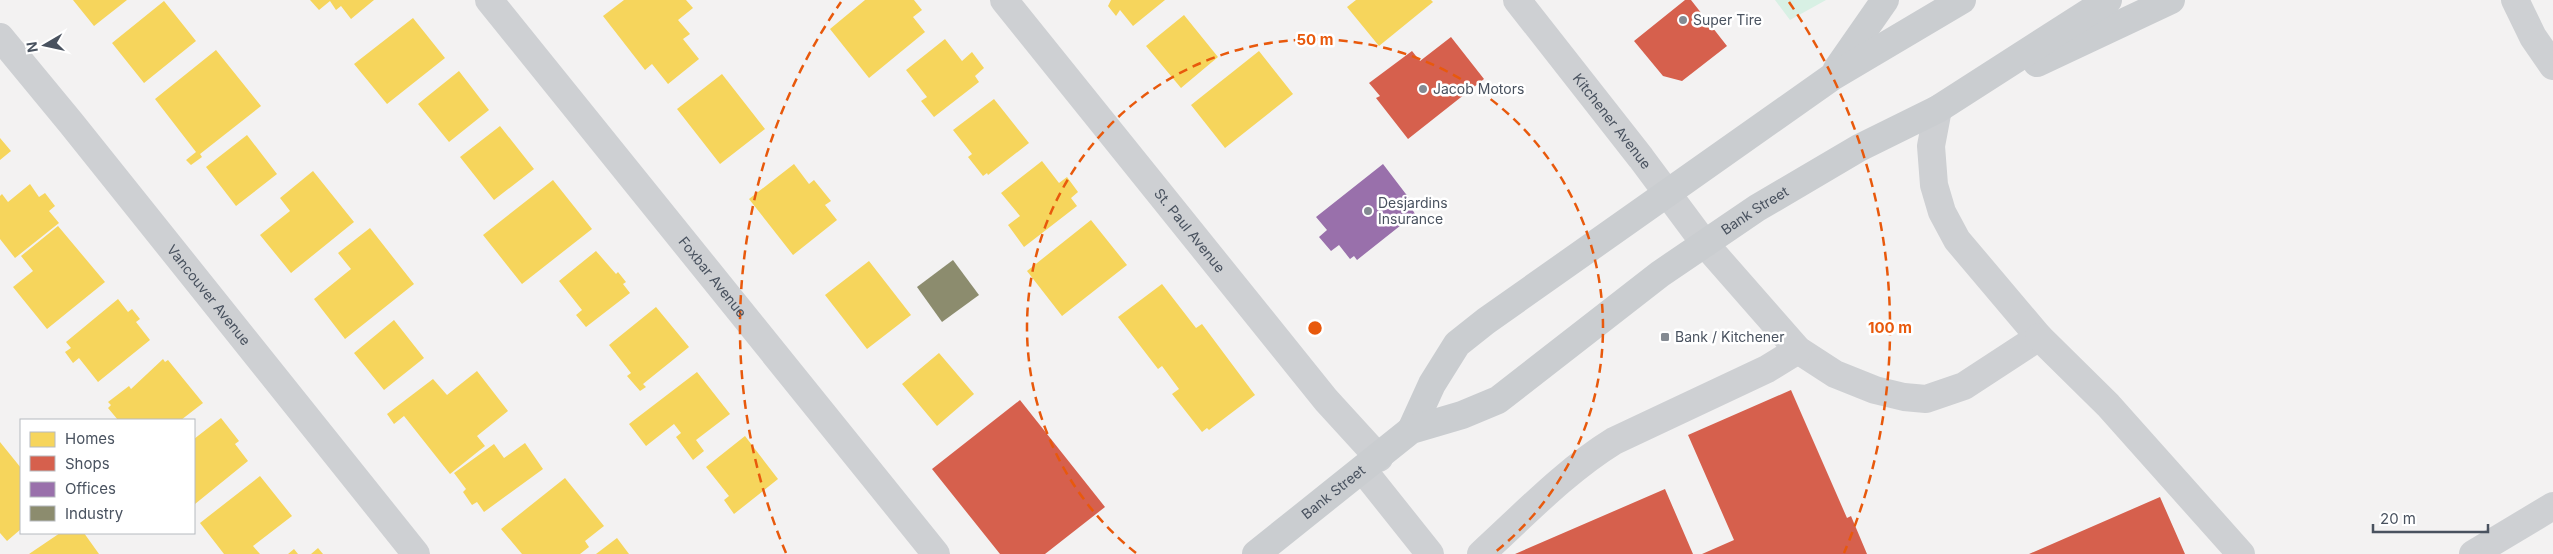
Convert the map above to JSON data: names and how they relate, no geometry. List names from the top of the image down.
{
  "streets": {
    "main road": ["Bank Street"],
    "street": [
      "Kitchener Avenue",
      "St. Paul Avenue",
      "Foxbar Avenue",
      "Vancouver Avenue"
    ]
  },
  "crossings": [
    ["Kitchener Avenue", "Bank Street"],
    ["Bank Street", "St. Paul Avenue"]
  ],
  "places": {
    "other": ["Super Tire", "Jacob Motors", "Desjardins Insurance"],
    "transit": ["Bank / Kitchener"]
  },
  "legend": [
    "Homes",
    "Shops",
    "Offices",
    "Industry"
  ],
  "scale_bar": "20 m",
  "north": "left",
  "rings": ["50 m", "100 m"]
}
